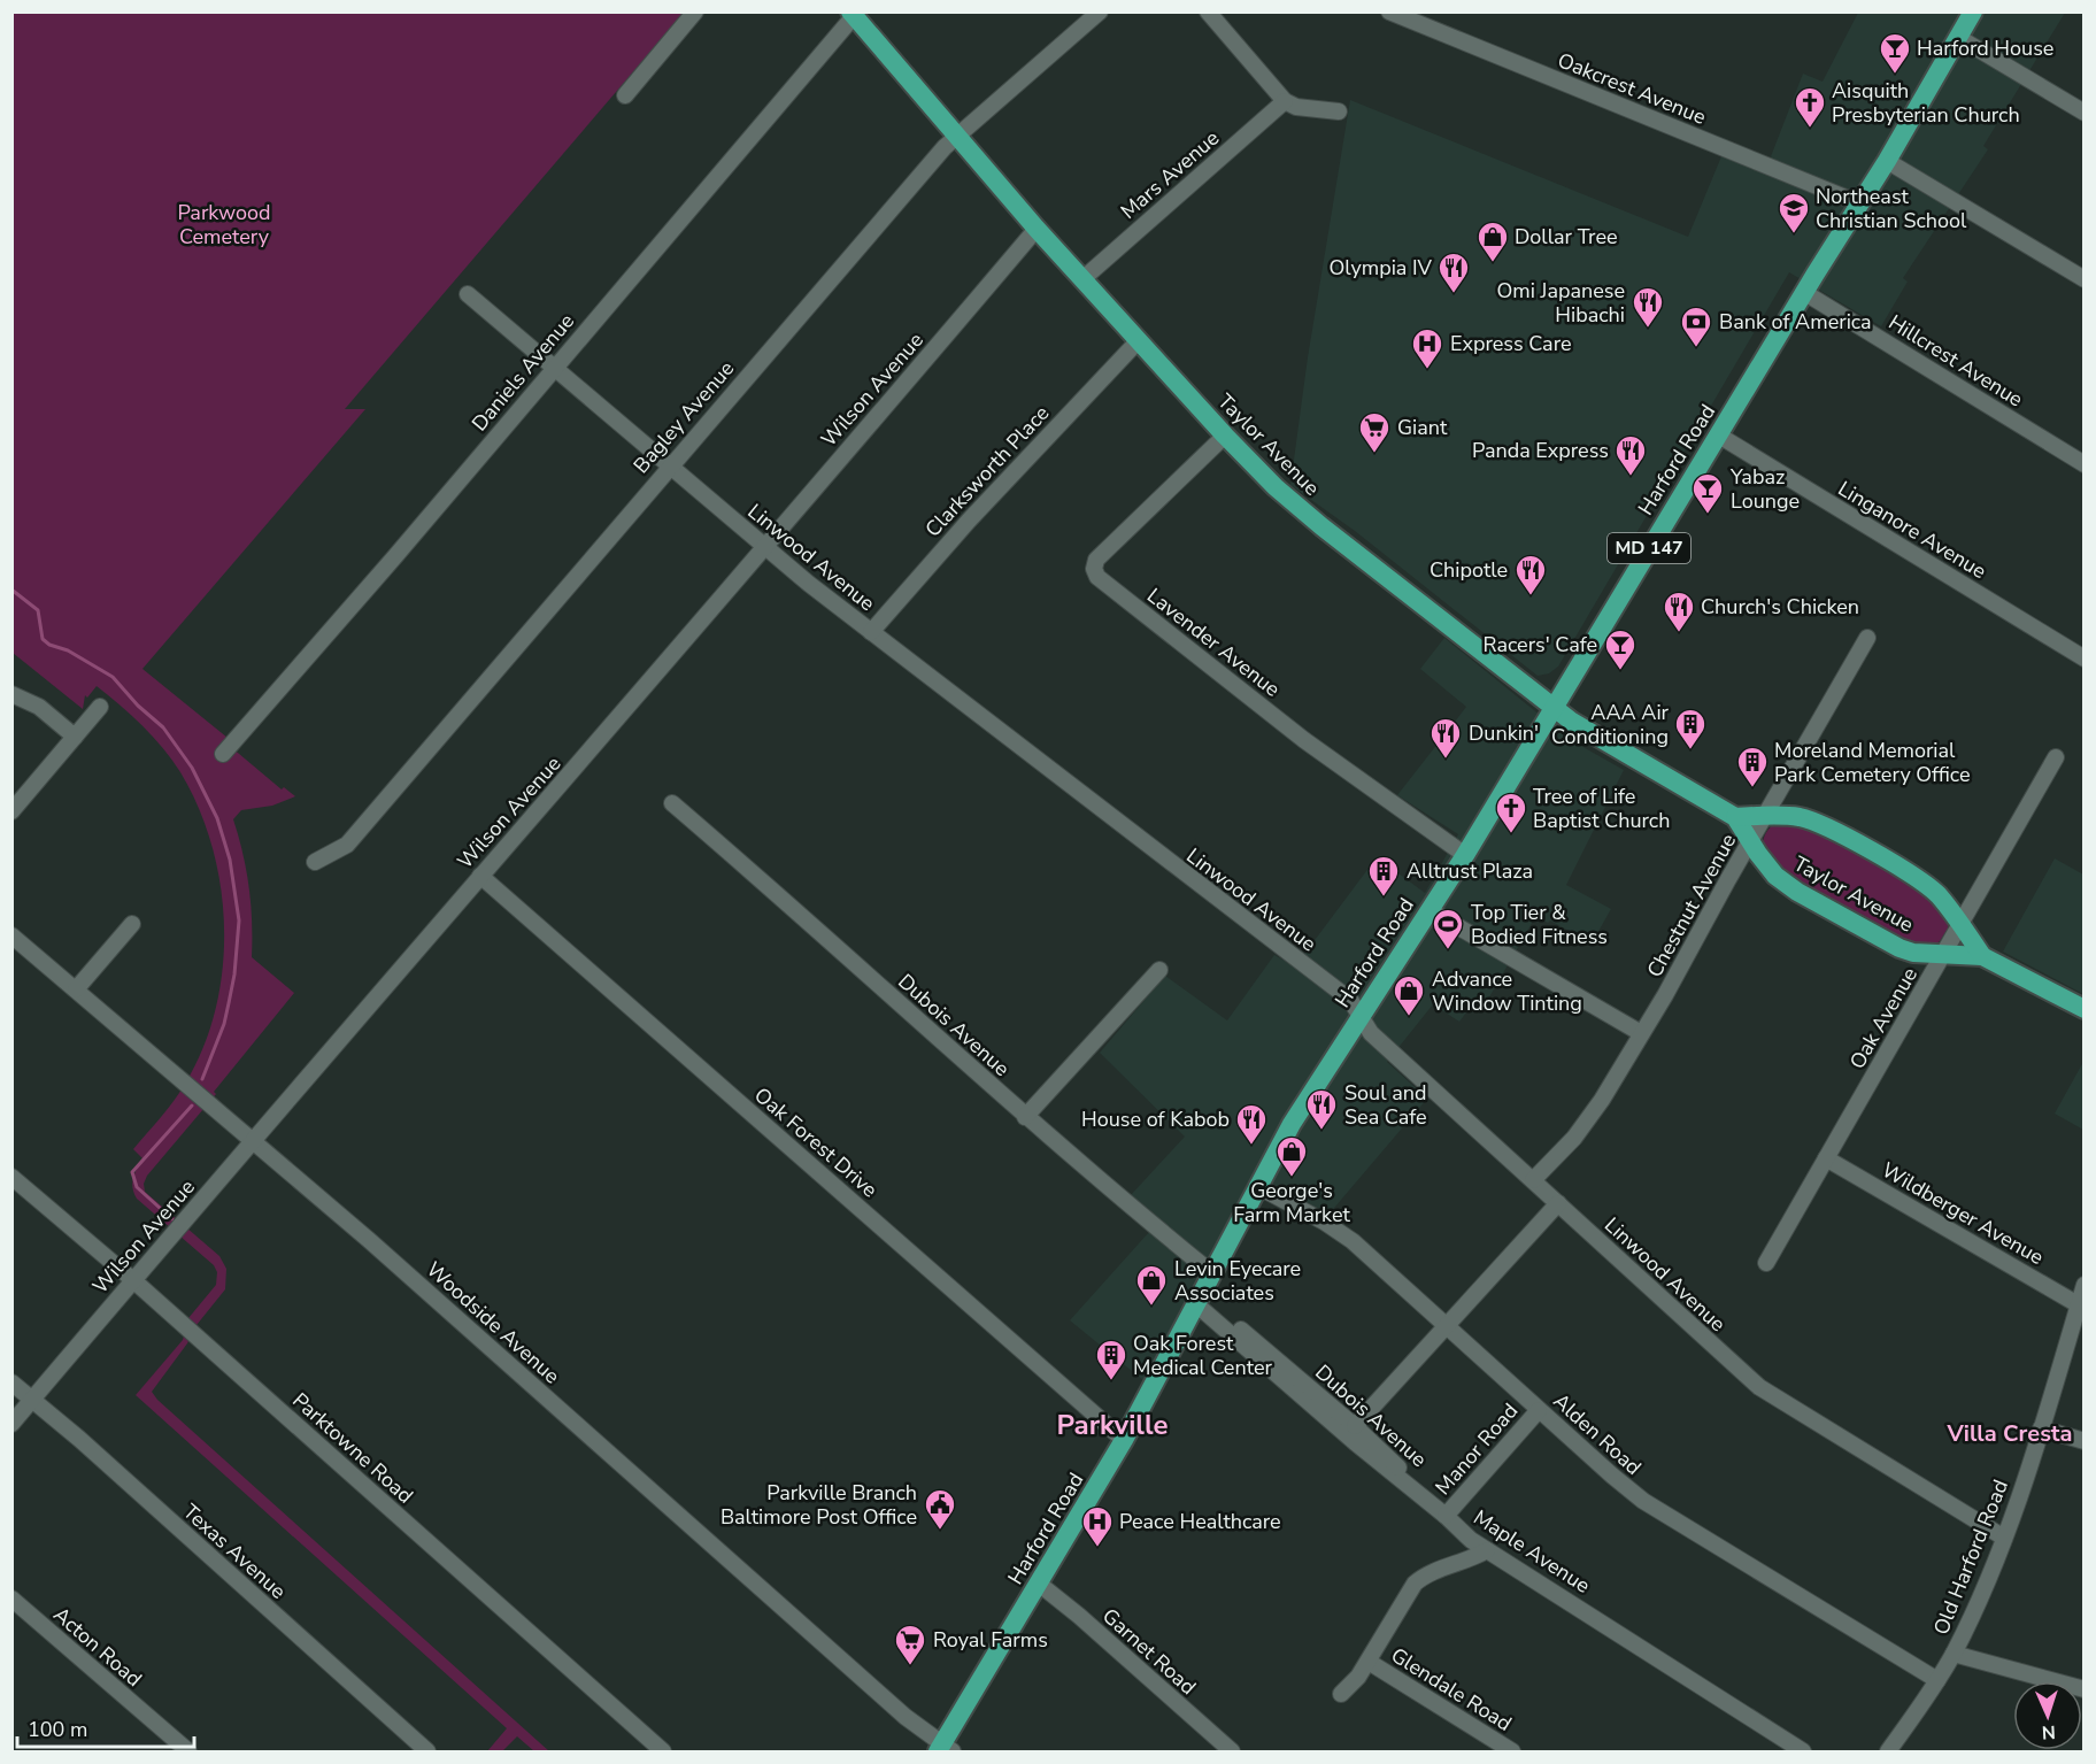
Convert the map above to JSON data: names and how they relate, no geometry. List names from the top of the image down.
{
  "streets": {
    "main road": ["Taylor Avenue", "Harford Road", "MD 147"],
    "street": [
      "Oakcrest Avenue",
      "Mars Avenue",
      "Hillcrest Avenue",
      "Daniels Avenue",
      "Wilson Avenue",
      "Bagley Avenue",
      "Clarksworth Place",
      "Linganore Avenue",
      "Linwood Avenue",
      "Lavender Avenue",
      "Chestnut Avenue",
      "Oak Avenue",
      "Dubois Avenue",
      "Oak Forest Drive",
      "Wildberger Avenue",
      "Woodside Avenue",
      "Alden Road",
      "Parktowne Road",
      "Manor Road",
      "Texas Avenue",
      "Maple Avenue",
      "Old Harford Road",
      "Acton Road",
      "Garnet Road",
      "Glendale Road"
    ]
  },
  "crossings": [
    ["Oakcrest Avenue", "Harford Road"],
    ["Mars Avenue", "Taylor Avenue"],
    ["Hillcrest Avenue", "Harford Road"],
    ["Daniels Avenue", "Taylor Avenue"],
    ["Daniels Avenue", "Linwood Avenue"],
    ["Wilson Avenue", "Taylor Avenue"],
    ["Wilson Avenue", "Linwood Avenue"],
    ["Wilson Avenue", "Oak Forest Drive"],
    ["Wilson Avenue", "Woodside Avenue"],
    ["Wilson Avenue", "Parktowne Road"],
    ["Wilson Avenue", "Texas Avenue"],
    ["Bagley Avenue", "Taylor Avenue"],
    ["Bagley Avenue", "Linwood Avenue"],
    ["Taylor Avenue", "Harford Road"],
    ["Taylor Avenue", "Clarksworth Place"],
    ["Taylor Avenue", "Lavender Avenue"],
    ["Taylor Avenue", "Chestnut Avenue"],
    ["Taylor Avenue", "Oak Avenue"],
    ["Harford Road", "Linganore Avenue"],
    ["Harford Road", "Linwood Avenue"],
    ["Harford Road", "Lavender Avenue"],
    ["Harford Road", "Dubois Avenue"],
    ["Harford Road", "Oak Forest Drive"],
    ["Harford Road", "Woodside Avenue"],
    ["Harford Road", "Alden Road"],
    ["Harford Road", "Maple Avenue"],
    ["Harford Road", "Garnet Road"],
    ["Clarksworth Place", "Linwood Avenue"],
    ["Linwood Avenue", "Chestnut Avenue"],
    ["Linwood Avenue", "Old Harford Road"],
    ["Oak Avenue", "Wildberger Avenue"],
    ["Dubois Avenue", "Maple Avenue"],
    ["Wildberger Avenue", "Old Harford Road"],
    ["Alden Road", "Manor Road"],
    ["Alden Road", "Old Harford Road"],
    ["Manor Road", "Maple Avenue"]
  ],
  "districts": ["Parkville", "Villa Cresta"],
  "parks": ["Parkwood Cemetery"],
  "places": {
    "bar": ["Harford House", "Yabaz Lounge", "Racers' Cafe"],
    "church": ["Aisquith Presbyterian Church", "Tree of Life Baptist Church"],
    "school or university": ["Northeast Christian School"],
    "shop": [
      "Dollar Tree",
      "Advance Window Tinting",
      "George's Farm Market",
      "Levin Eyecare Associates"
    ],
    "restaurant": [
      "Olympia IV",
      "Omi Japanese Hibachi",
      "Panda Express",
      "Chipotle",
      "Church's Chicken",
      "Dunkin'",
      "Soul and Sea Cafe",
      "House of Kabob"
    ],
    "bank": ["Bank of America"],
    "hospital": ["Express Care", "Peace Healthcare"],
    "supermarket": ["Giant", "Royal Farms"],
    "building": [
      "AAA Air Conditioning",
      "Moreland Memorial Park Cemetery Office",
      "Alltrust Plaza",
      "Oak Forest Medical Center"
    ],
    "sports": ["Top Tier & Bodied Fitness"],
    "public building": ["Parkville Branch Baltimore Post Office"]
  },
  "scale_bar": "100 m",
  "north": "bottom"
}
